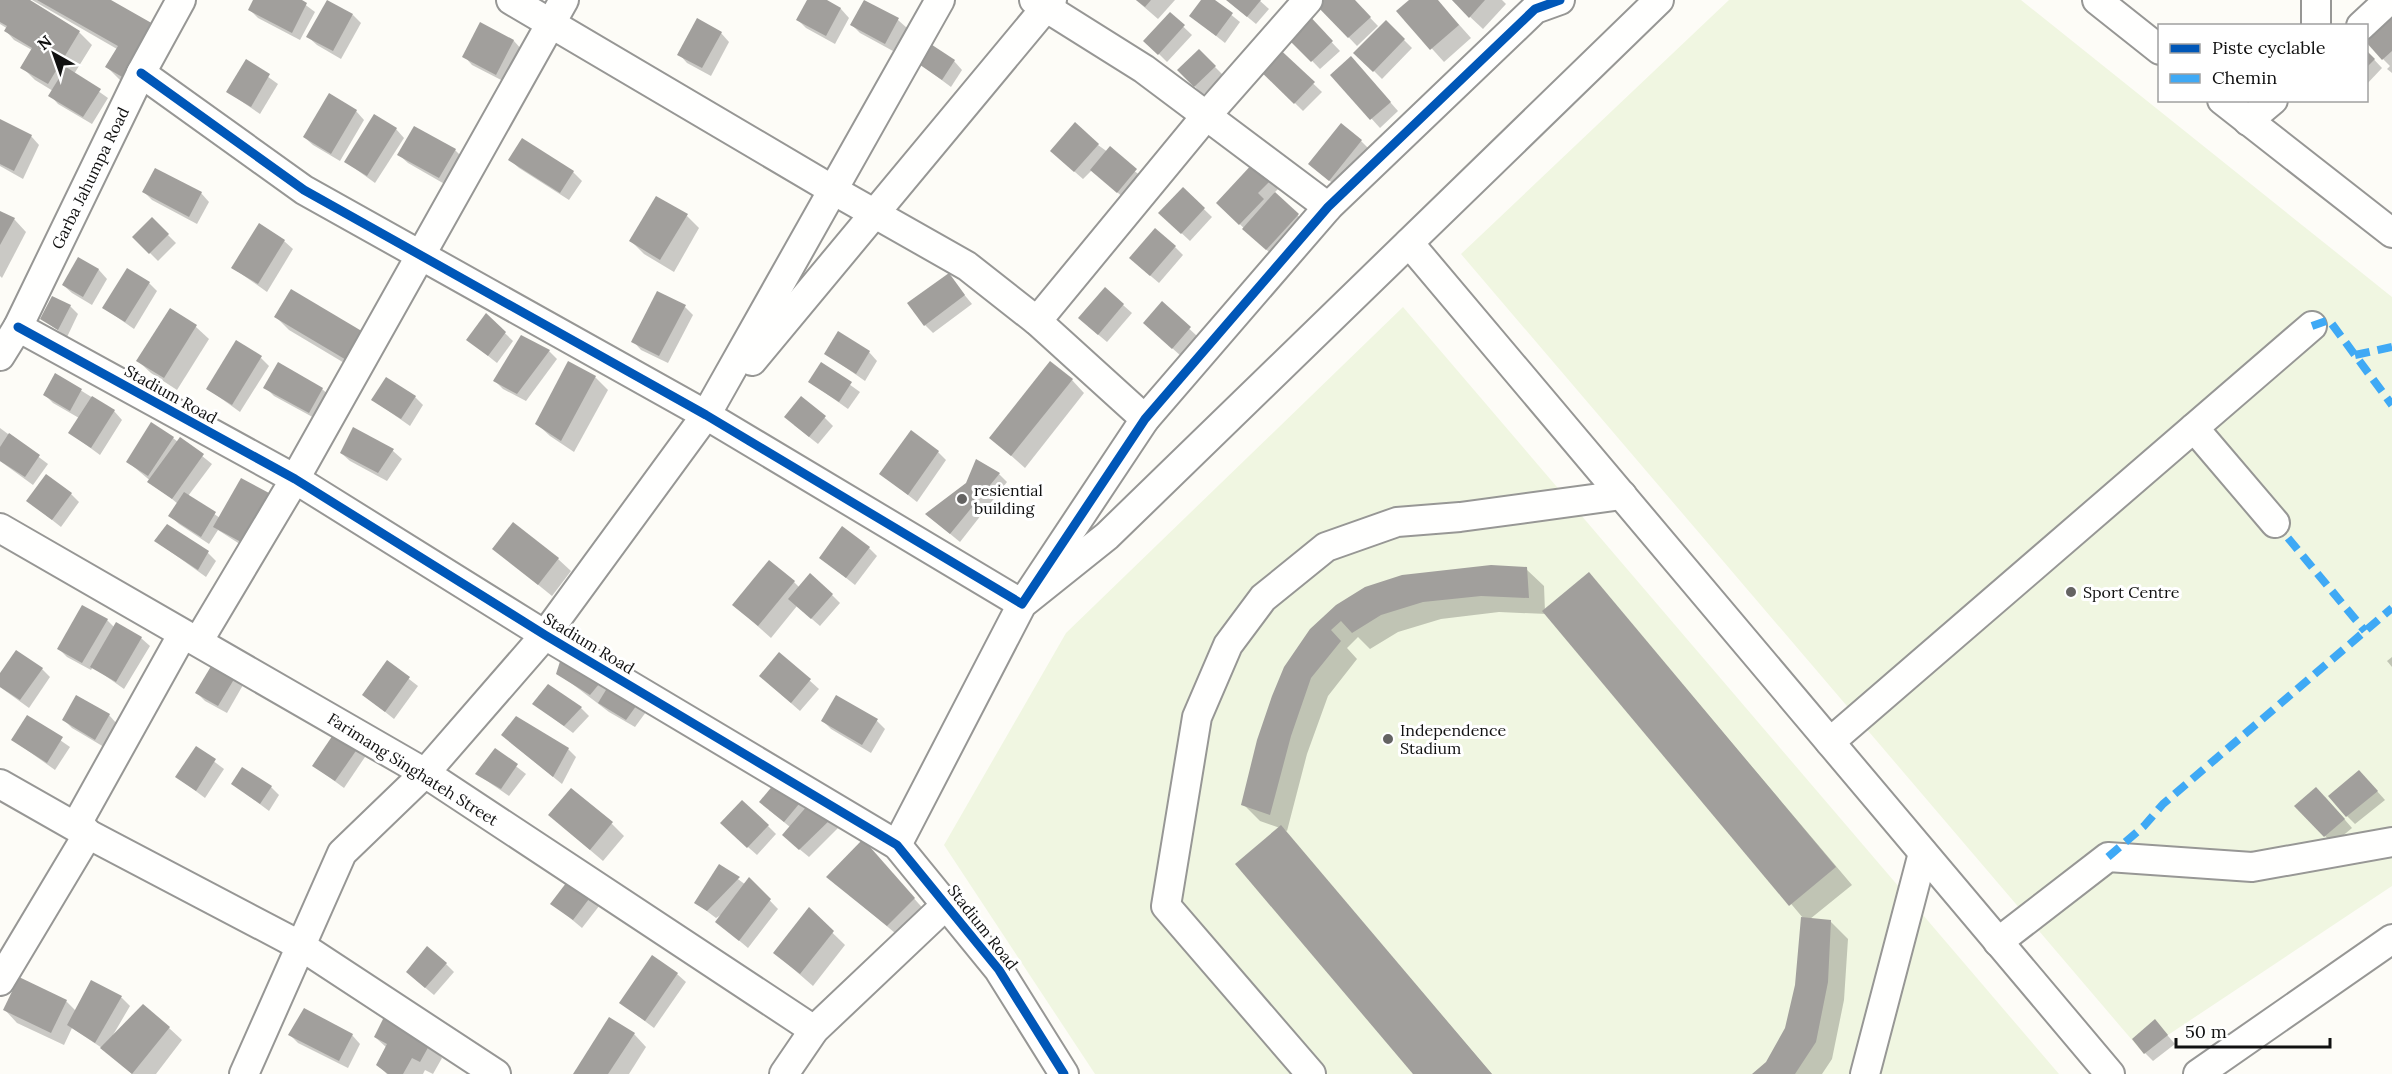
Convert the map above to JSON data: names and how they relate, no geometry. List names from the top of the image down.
{
  "streets": {
    "street": ["Garba Jahumpa Road", "Stadium Road", "Farimang Singhateh Street"]
  },
  "crossings": [
    ["Garba Jahumpa Road", "Stadium Road"]
  ],
  "places": ["resiential building", "Sport Centre", "Independence Stadium"],
  "legend": ["Piste cyclable", "Chemin"],
  "scale_bar": "50 m",
  "north": "top left"
}
